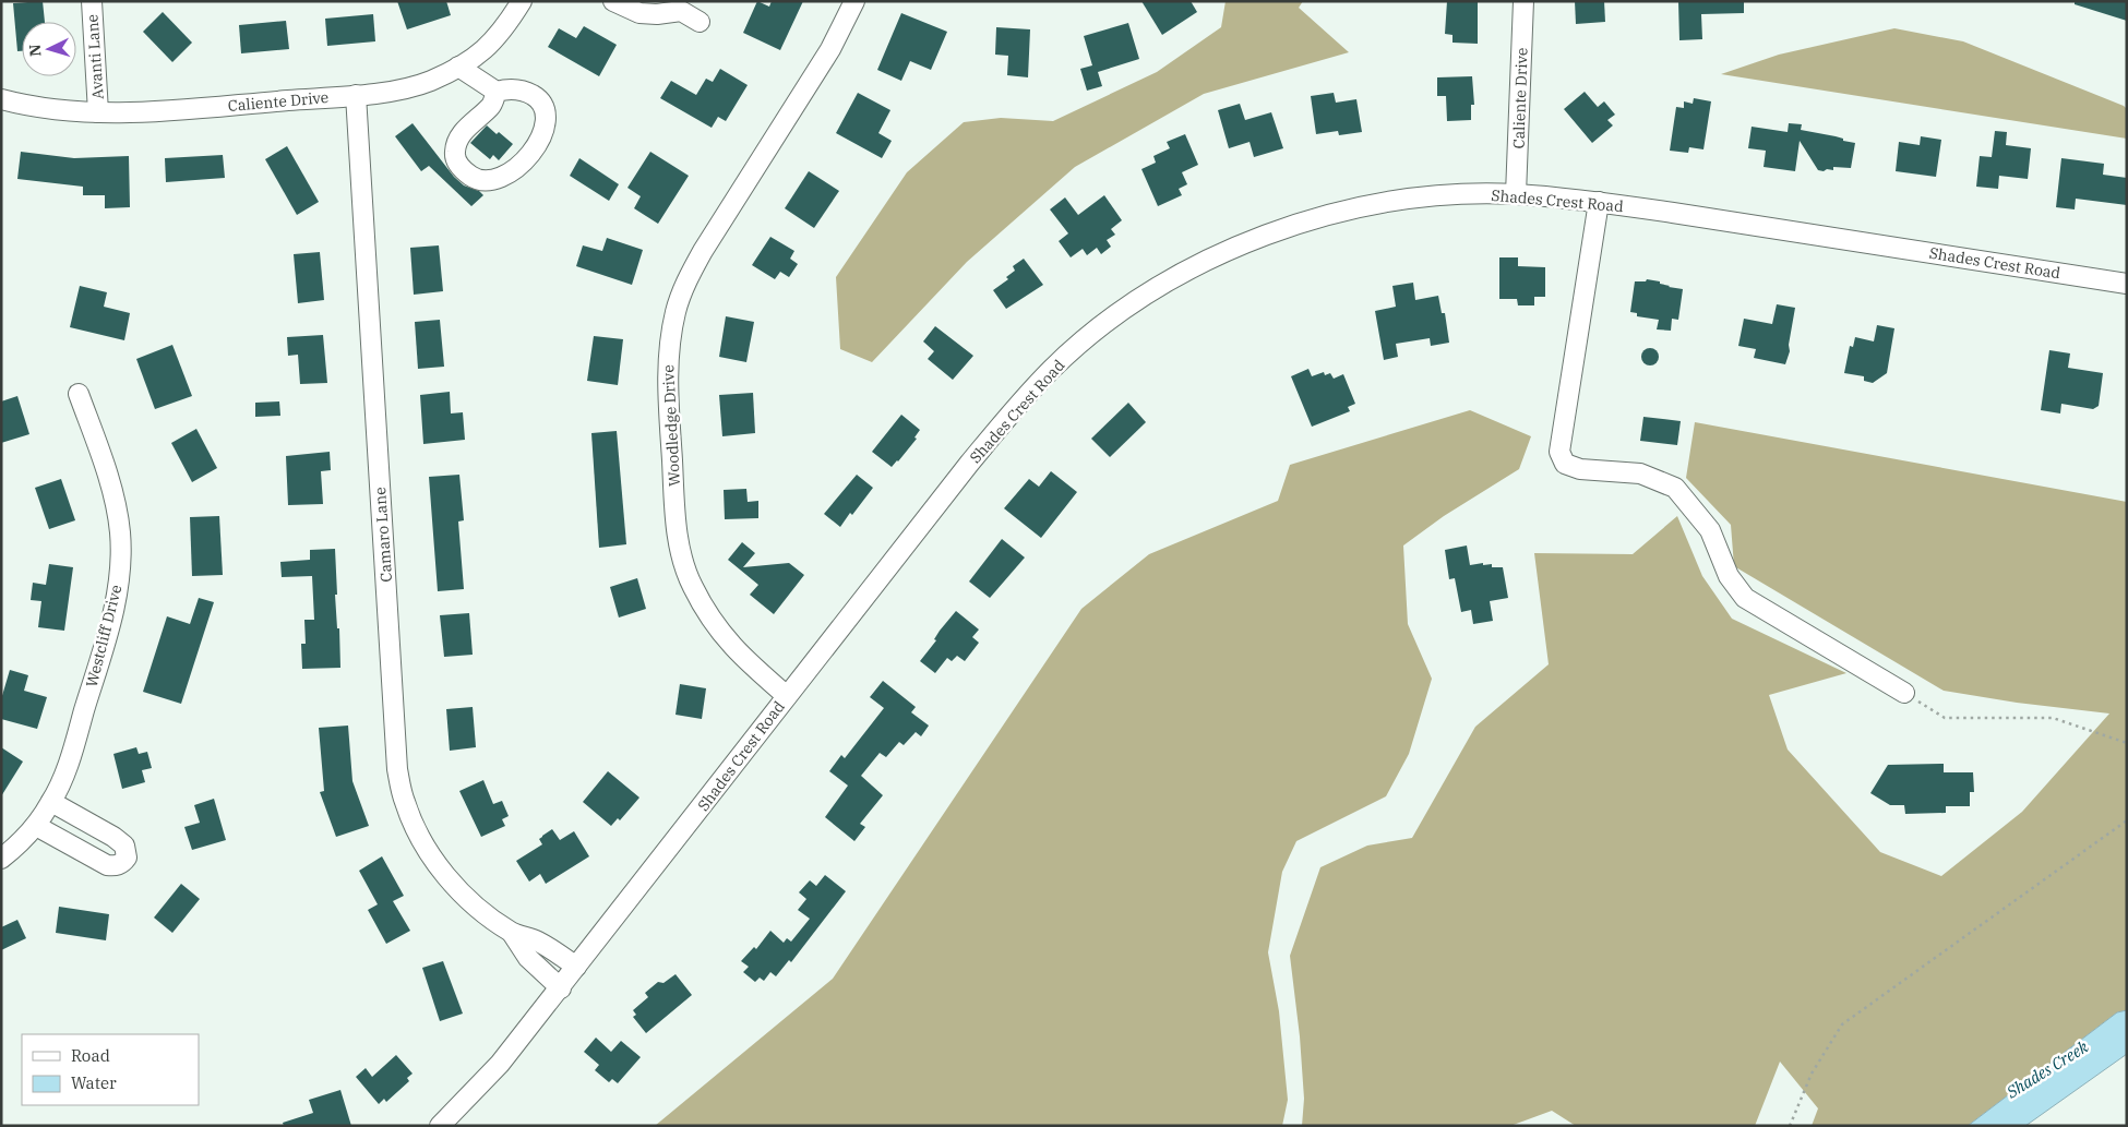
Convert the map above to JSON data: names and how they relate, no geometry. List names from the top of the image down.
{
  "streets": {
    "street": [
      "Avanti Lane",
      "Caliente Drive",
      "Shades Crest Road",
      "Woodledge Drive",
      "Camaro Lane",
      "Westcliff Drive"
    ]
  },
  "crossings": [
    ["Avanti Lane", "Caliente Drive"],
    ["Caliente Drive", "Shades Crest Road"],
    ["Caliente Drive", "Camaro Lane"],
    ["Shades Crest Road", "Woodledge Drive"],
    ["Shades Crest Road", "Camaro Lane"]
  ],
  "water": ["Shades Creek"],
  "legend": ["Road", "Water"],
  "north": "left"
}
